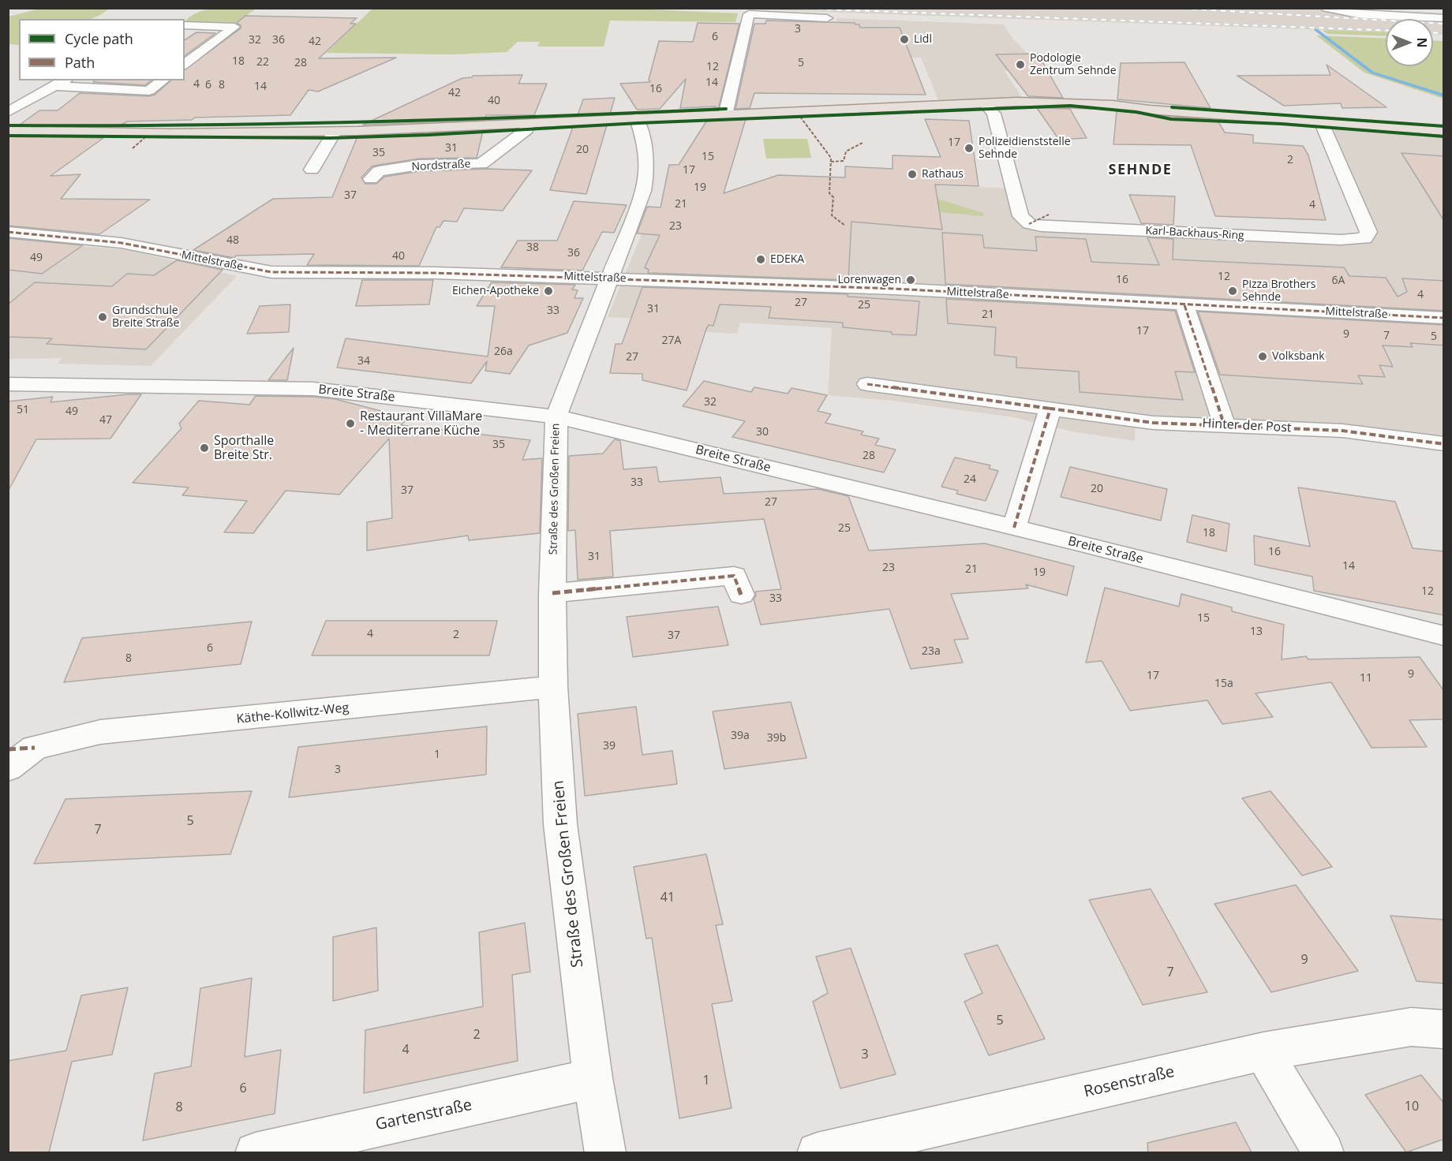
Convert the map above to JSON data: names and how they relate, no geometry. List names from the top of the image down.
{
  "streets": {
    "street": [
      "Nordstraße",
      "Karl-Backhaus-Ring",
      "Mittelstraße",
      "Breite Straße",
      "Hinter der Post",
      "Straße des Großen Freien",
      "Käthe-Kollwitz-Weg",
      "Rosenstraße",
      "Gartenstraße"
    ]
  },
  "crossings": [
    ["Mittelstraße", "Straße des Großen Freien"],
    ["Breite Straße", "Straße des Großen Freien"],
    ["Straße des Großen Freien", "Käthe-Kollwitz-Weg"],
    ["Straße des Großen Freien", "Gartenstraße"]
  ],
  "districts": ["SEHNDE"],
  "places": [
    "Lidl",
    "Podologie Zentrum Sehnde",
    "Polizeidienststelle Sehnde",
    "Rathaus",
    "EDEKA",
    "Lorenwagen",
    "Eichen-Apotheke",
    "Pizza Brothers Sehnde",
    "Grundschule Breite Straße",
    "Volksbank",
    "Restaurant VillaMare - Mediterrane Küche",
    "Sporthalle Breite Str."
  ],
  "house_numbers": [
    "3",
    "6",
    "32",
    "36",
    "42",
    "18",
    "22",
    "28",
    "5",
    "12",
    "14",
    "4",
    "6",
    "8",
    "14",
    "16",
    "42",
    "40",
    "17",
    "31",
    "20",
    "35",
    "15",
    "2",
    "17",
    "19",
    "37",
    "21",
    "4",
    "23",
    "48",
    "38",
    "36",
    "40",
    "49",
    "12",
    "16",
    "6A",
    "4",
    "27",
    "25",
    "31",
    "33",
    "21",
    "17",
    "9",
    "7",
    "5",
    "27A",
    "26a",
    "27",
    "34",
    "32",
    "51",
    "49",
    "47",
    "30",
    "35",
    "28",
    "24",
    "33",
    "20",
    "37",
    "27",
    "25",
    "18",
    "16",
    "31",
    "14",
    "23",
    "21",
    "19",
    "12",
    "33",
    "15",
    "13",
    "4",
    "2",
    "37",
    "6",
    "23a",
    "8",
    "9",
    "17",
    "11",
    "15a",
    "39a",
    "39b",
    "39",
    "1",
    "3",
    "5",
    "7",
    "41",
    "9",
    "7",
    "5",
    "2",
    "4",
    "3",
    "1",
    "6",
    "10",
    "8"
  ],
  "legend": ["Cycle path", "Path"],
  "north": "right"
}
